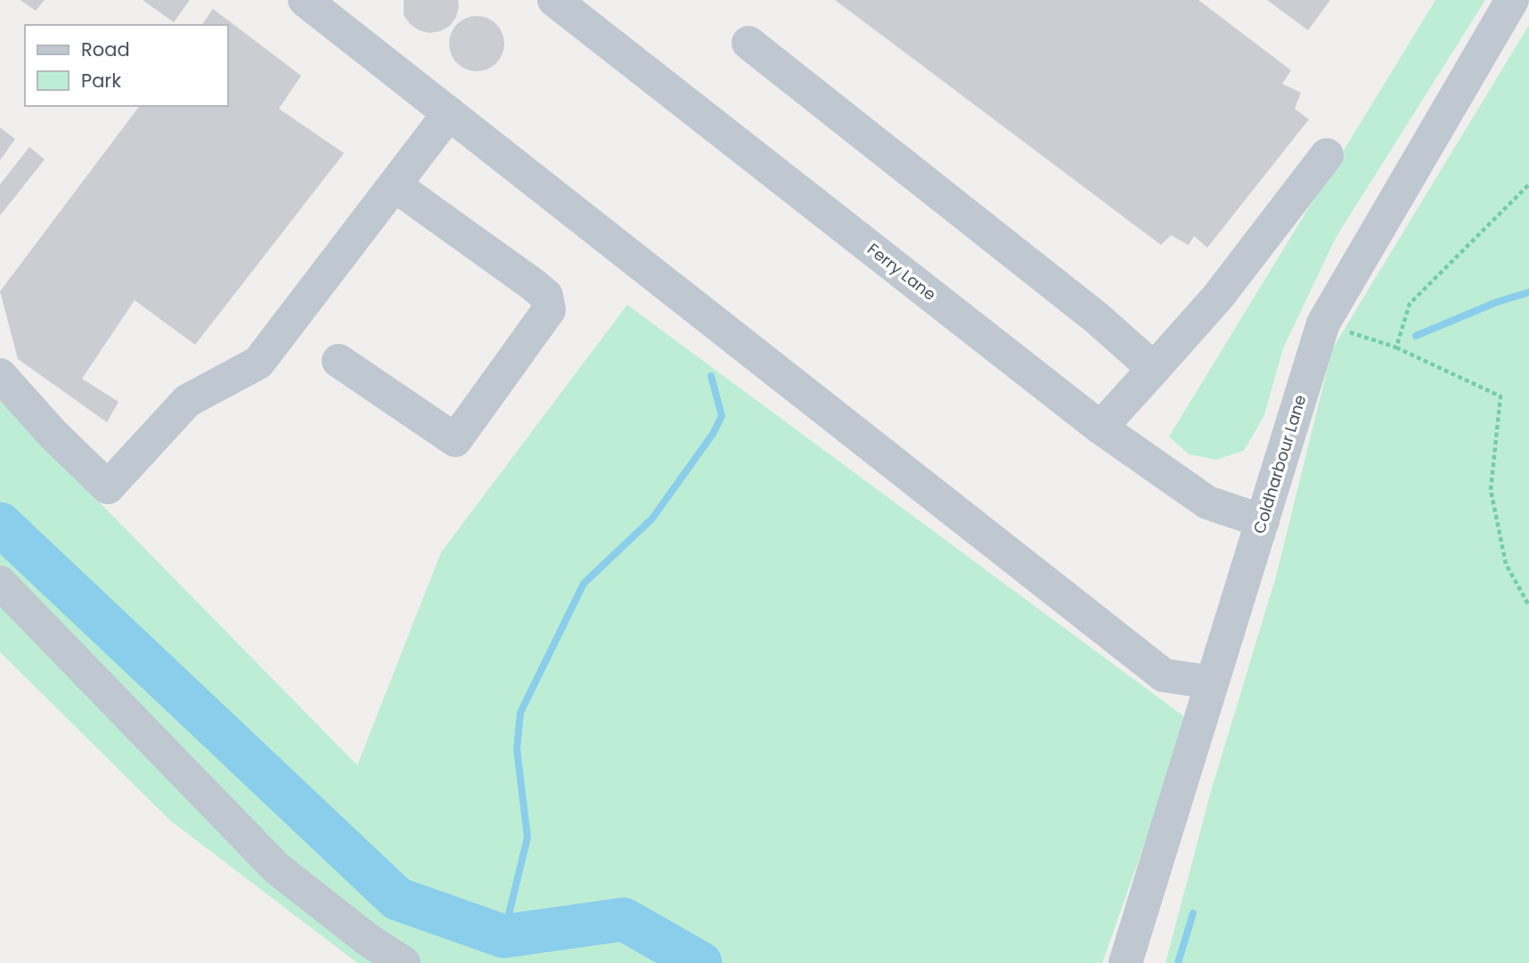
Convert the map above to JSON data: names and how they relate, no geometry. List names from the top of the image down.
{
  "streets": {
    "street": ["Ferry Lane", "Coldharbour Lane"]
  },
  "crossings": [
    ["Ferry Lane", "Coldharbour Lane"]
  ],
  "legend": ["Road", "Park"]
}
